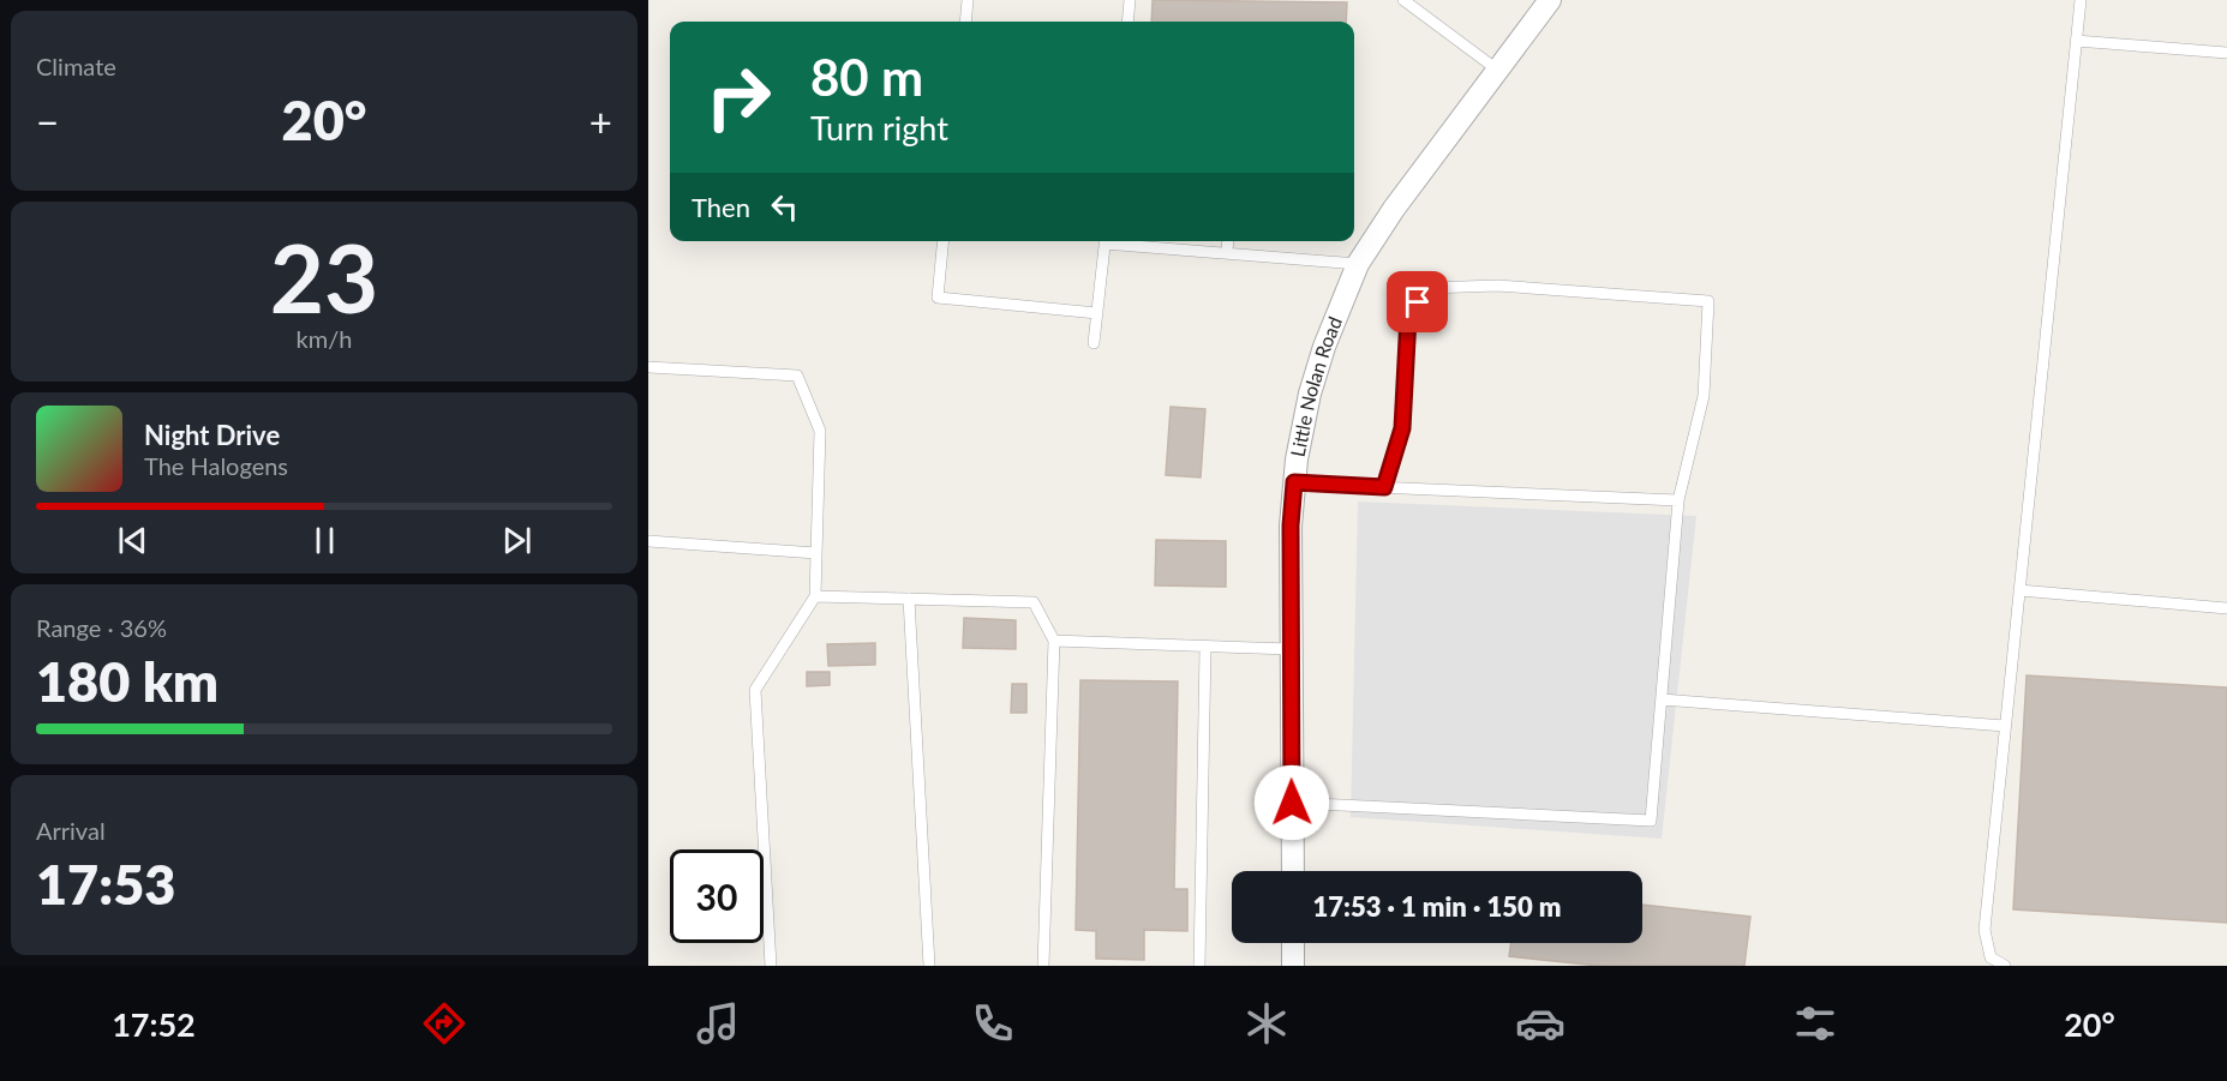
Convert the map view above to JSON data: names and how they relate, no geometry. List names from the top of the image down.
{
  "streets": {
    "street": ["Little Nolan Road"]
  },
  "page": {
    "tile": [
      "Climate",
      ["23", "km/h"],
      ["Range · 36%", "180 km"],
      ["Arrival", "17:53"]
    ],
    "turn": ["80 m", "Turn right"],
    "heat": ["−", "20°", "+"],
    "then": "Then",
    "song": ["Night Drive", "The Halogens"],
    "limit": "30",
    "trip": "17:53 · 1 min · 150 m",
    "tabs": ["17:52", "20°"]
  }
}
